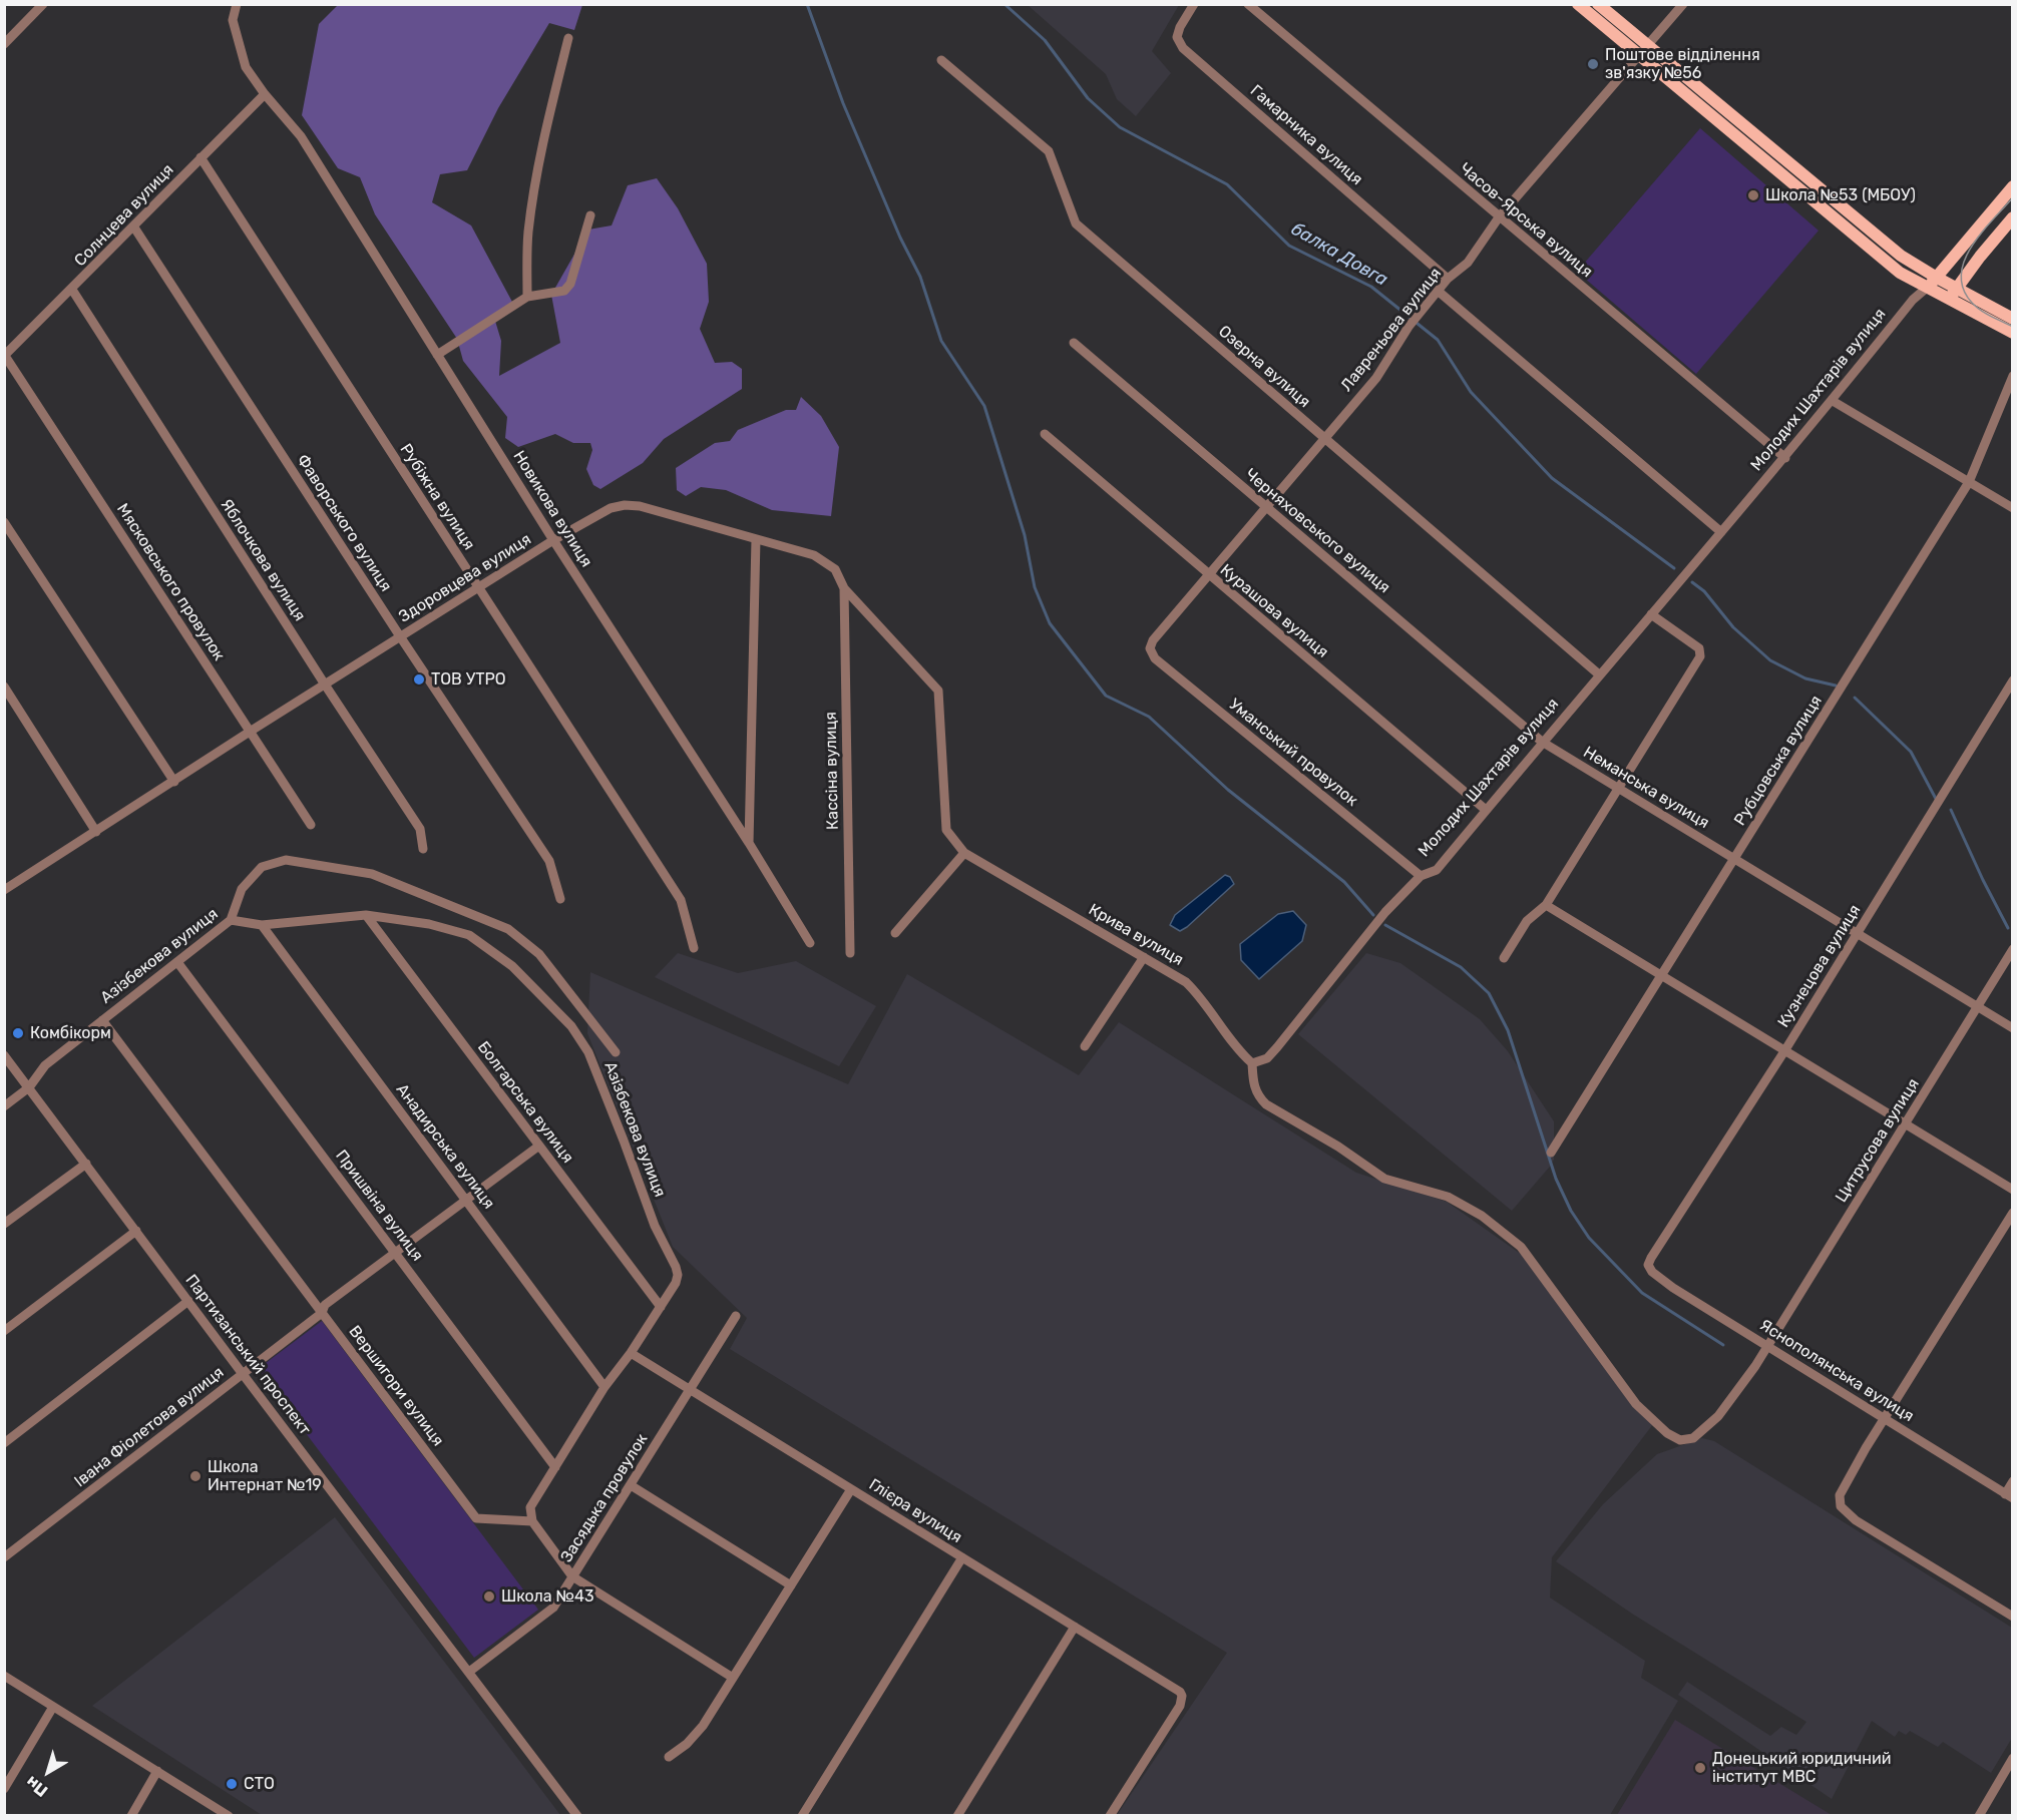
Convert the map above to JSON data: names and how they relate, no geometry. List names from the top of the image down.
{
  "streets": {
    "main road": ["Молодих Шахтарів вулиця"],
    "street": [
      "Гамарника вулиця",
      "Солнцева вулиця",
      "Часов-Ярська вулиця",
      "Лавреньова вулиця",
      "Озерна вулиця",
      "Рубіжна вулиця",
      "Новикова вулиця",
      "Фаворського вулиця",
      "Черняховського вулиця",
      "Яблочкова вулиця",
      "Здоровцева вулиця",
      "Мясковського провулок",
      "Курашова вулиця",
      "Уманський провулок",
      "Рубцовська вулиця",
      "Кассіна вулиця",
      "Неманська вулиця",
      "Крива вулиця",
      "Азізбекова вулиця",
      "Кузнецова вулиця",
      "Болгарська вулиця",
      "Цитрусова вулиця",
      "Анадирська вулиця",
      "Пришвіна вулиця",
      "Партизанський проспект",
      "Яснополянська вулиця",
      "Вершигори вулиця",
      "Івана Фіолетова вулиця",
      "Засядька провулок",
      "Глієра вулиця"
    ]
  },
  "crossings": [
    ["Гамарника вулиця", "Лавреньова вулиця"],
    ["Солнцева вулиця", "Рубіжна вулиця"],
    ["Солнцева вулиця", "Новикова вулиця"],
    ["Солнцева вулиця", "Фаворського вулиця"],
    ["Солнцева вулиця", "Яблочкова вулиця"],
    ["Солнцева вулиця", "Мясковського провулок"],
    ["Часов-Ярська вулиця", "Лавреньова вулиця"],
    ["Часов-Ярська вулиця", "Молодих Шахтарів вулиця"],
    ["Лавреньова вулиця", "Озерна вулиця"],
    ["Лавреньова вулиця", "Черняховського вулиця"],
    ["Лавреньова вулиця", "Курашова вулиця"],
    ["Лавреньова вулиця", "Уманський провулок"],
    ["Озерна вулиця", "Молодих Шахтарів вулиця"],
    ["Молодих Шахтарів вулиця", "Черняховського вулиця"],
    ["Молодих Шахтарів вулиця", "Курашова вулиця"],
    ["Молодих Шахтарів вулиця", "Уманський провулок"],
    ["Молодих Шахтарів вулиця", "Неманська вулиця"],
    ["Молодих Шахтарів вулиця", "Крива вулиця"],
    ["Молодих Шахтарів вулиця", "Цитрусова вулиця"],
    ["Рубіжна вулиця", "Здоровцева вулиця"],
    ["Новикова вулиця", "Здоровцева вулиця"],
    ["Фаворського вулиця", "Здоровцева вулиця"],
    ["Черняховського вулиця", "Неманська вулиця"],
    ["Яблочкова вулиця", "Здоровцева вулиця"],
    ["Здоровцева вулиця", "Мясковського провулок"],
    ["Здоровцева вулиця", "Кассіна вулиця"],
    ["Здоровцева вулиця", "Крива вулиця"],
    ["Рубцовська вулиця", "Неманська вулиця"],
    ["Неманська вулиця", "Кузнецова вулиця"],
    ["Неманська вулиця", "Цитрусова вулиця"],
    ["Крива вулиця", "Цитрусова вулиця"],
    ["Азізбекова вулиця", "Болгарська вулиця"],
    ["Азізбекова вулиця", "Анадирська вулиця"],
    ["Азізбекова вулиця", "Пришвіна вулиця"],
    ["Азізбекова вулиця", "Партизанський проспект"],
    ["Азізбекова вулиця", "Вершигори вулиця"],
    ["Кузнецова вулиця", "Яснополянська вулиця"],
    ["Болгарська вулиця", "Івана Фіолетова вулиця"],
    ["Цитрусова вулиця", "Яснополянська вулиця"],
    ["Анадирська вулиця", "Івана Фіолетова вулиця"],
    ["Пришвіна вулиця", "Івана Фіолетова вулиця"],
    ["Партизанський проспект", "Івана Фіолетова вулиця"],
    ["Партизанський проспект", "Засядька провулок"],
    ["Вершигори вулиця", "Івана Фіолетова вулиця"],
    ["Засядька провулок", "Глієра вулиця"]
  ],
  "water": ["балка Довга"],
  "places": [
    "Поштове відділення зв'язку №56",
    "Школа №53 (МБОУ)",
    "ТОВ УТРО",
    "Комбікорм",
    "Школа Интернат №19",
    "Школа №43",
    "Донецький юридичний інститут МВС",
    "СТО"
  ],
  "north": "bottom left"
}
